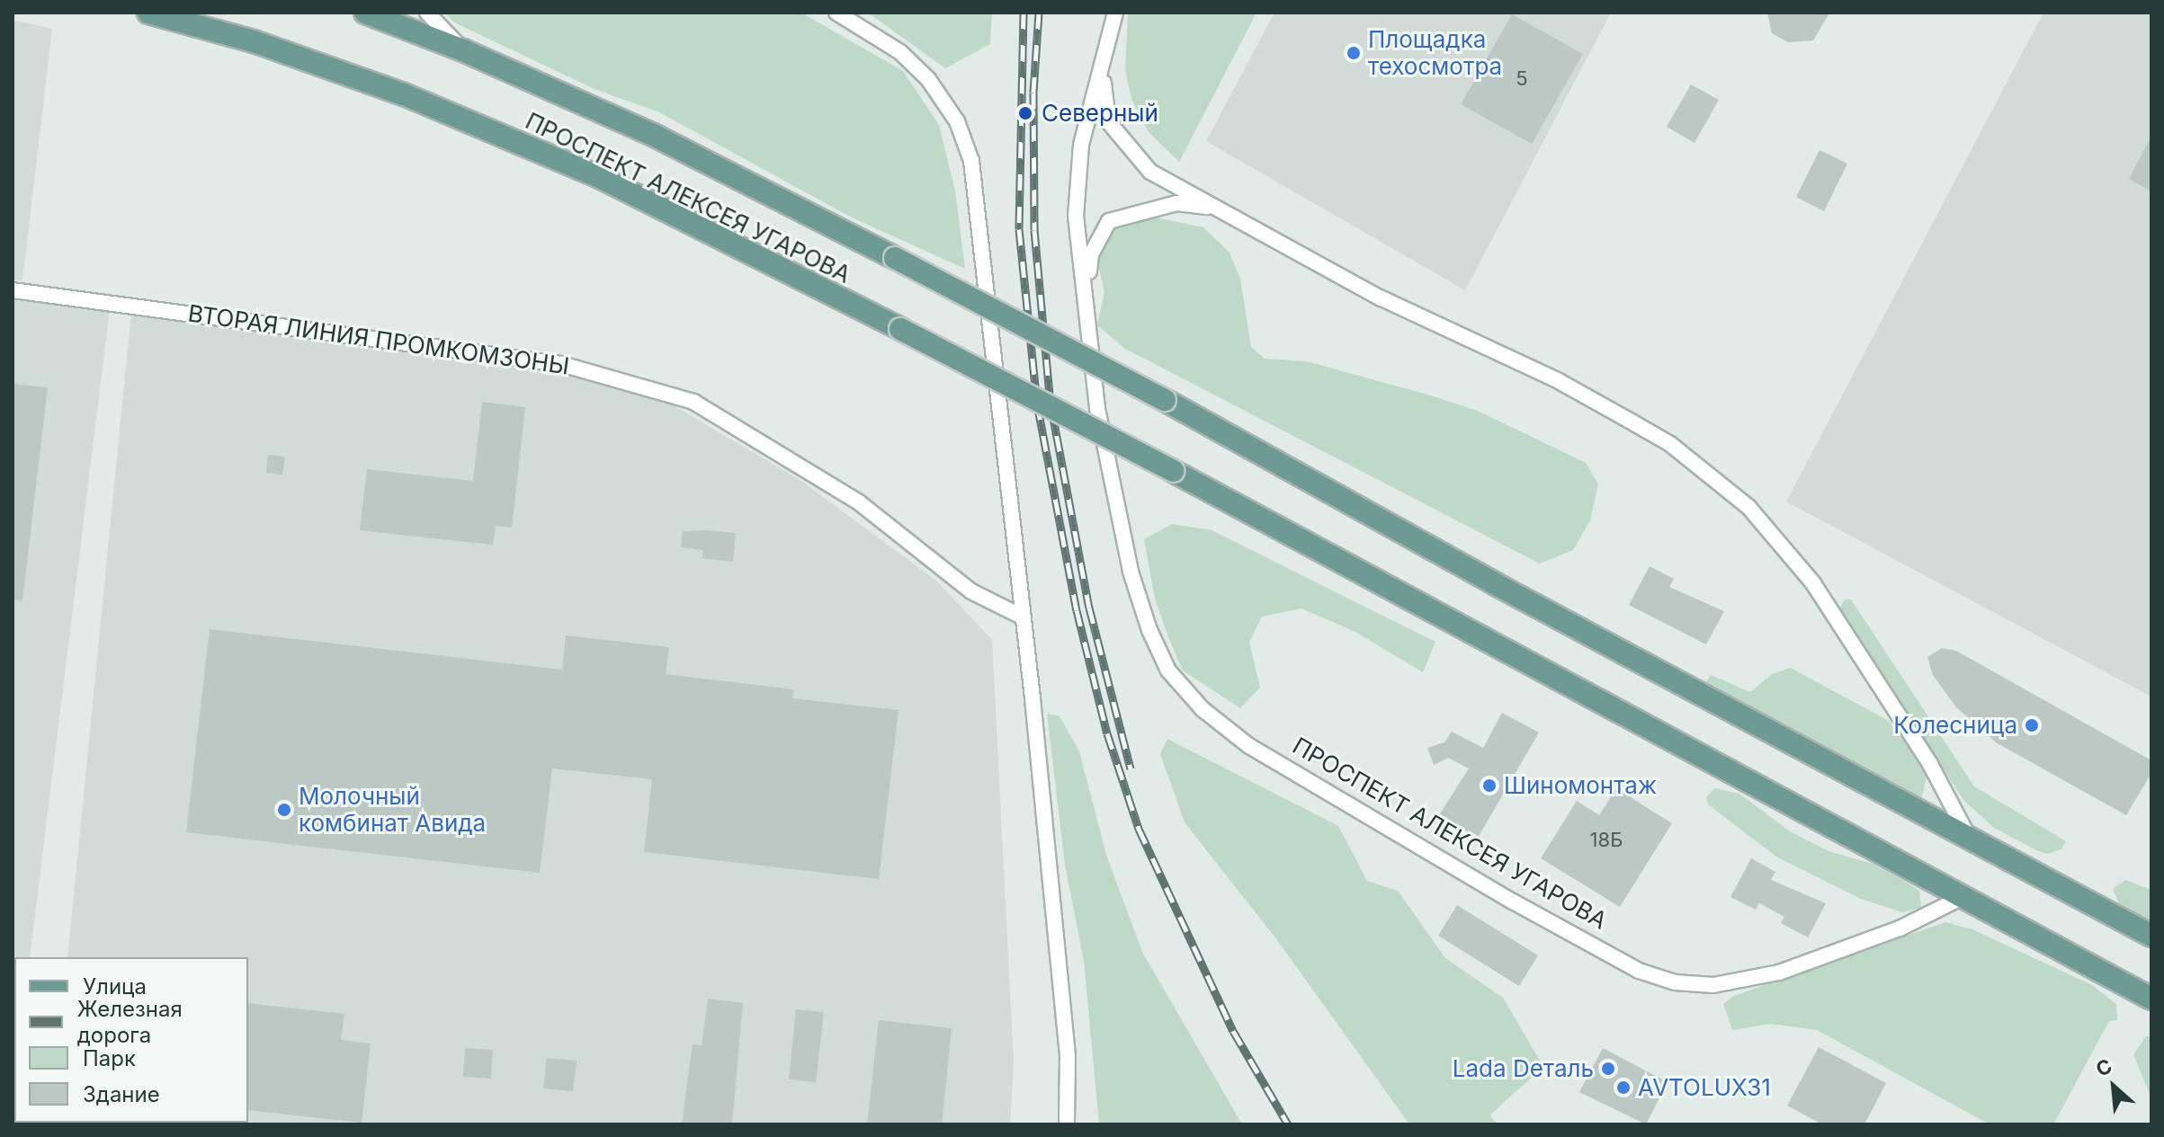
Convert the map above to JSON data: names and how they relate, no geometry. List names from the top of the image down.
{
  "streets": {
    "main road": ["ПРОСПЕКТ АЛЕКСЕЯ УГАРОВА"],
    "street": ["ВТОРАЯ ЛИНИЯ ПРОМКОМЗОНЫ"]
  },
  "places": [
    "Площадка техосмотра",
    "Северный",
    "Колесница",
    "Шиномонтаж",
    "Молочный комбинат Авида",
    "Lada Dеталь",
    "AVTOLUX31"
  ],
  "house_numbers": ["5", "18Б"],
  "legend": [
    "Улица",
    "Железная дорога",
    "Парк",
    "Здание"
  ],
  "north": "top left"
}
